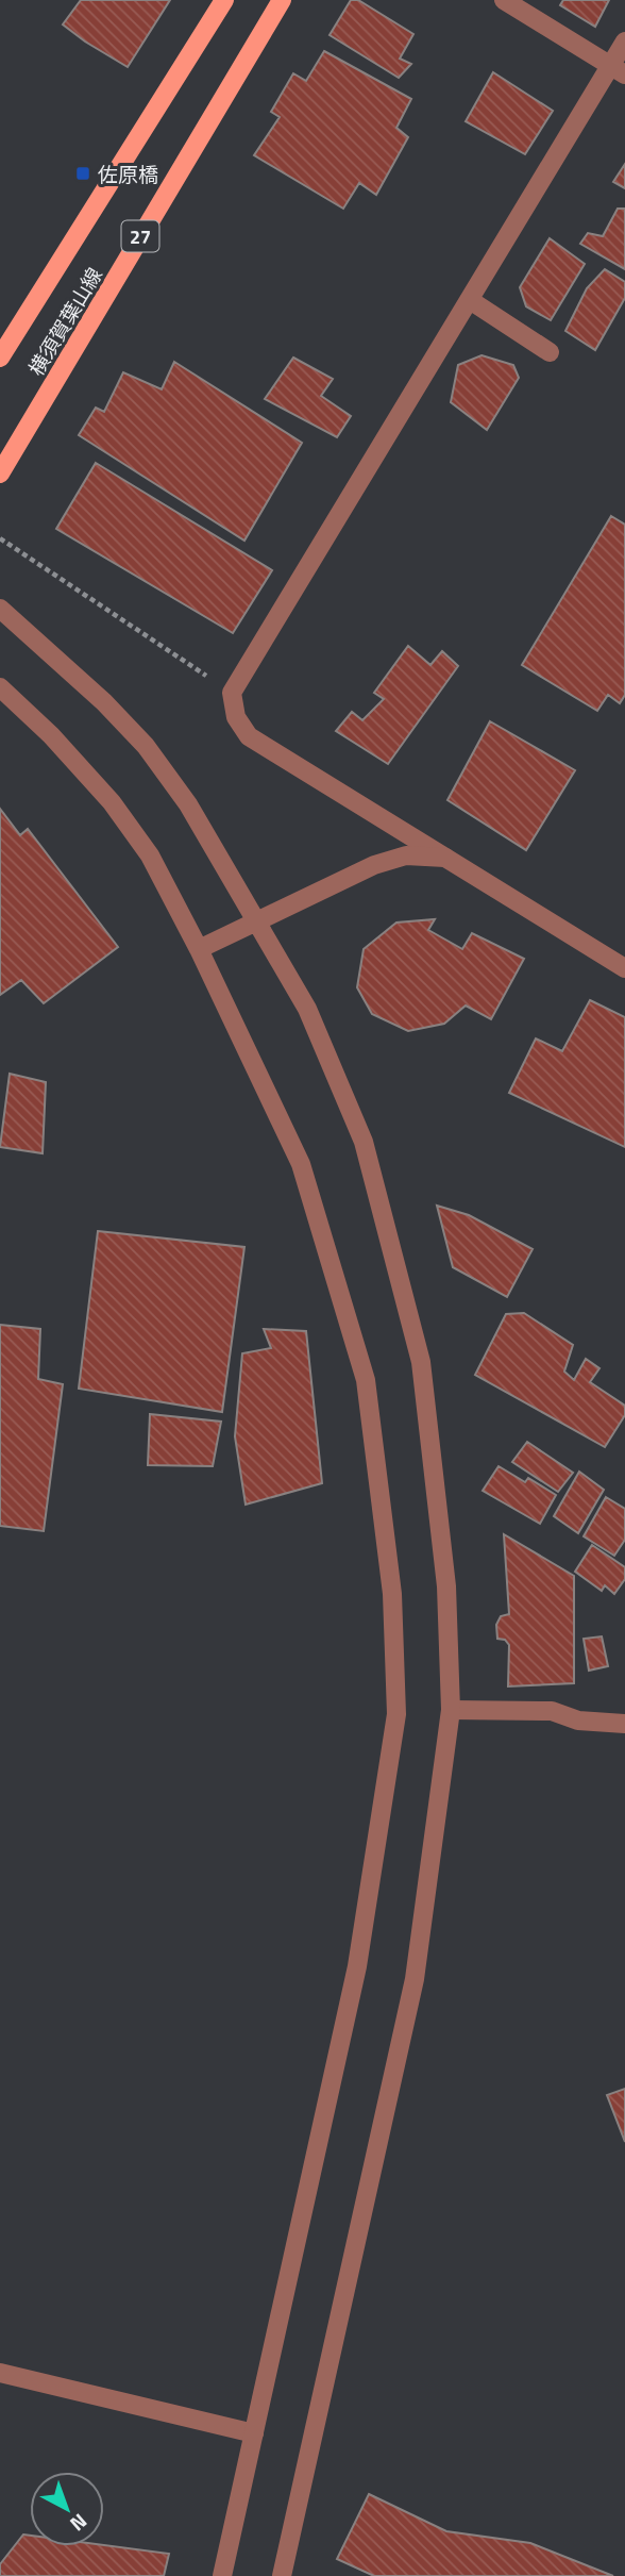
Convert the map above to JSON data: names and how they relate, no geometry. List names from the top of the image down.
{
  "streets": {
    "main road": ["27", "横須賀葉山線"]
  },
  "places": {
    "transit": ["佐原橋"]
  },
  "north": "bottom right"
}
